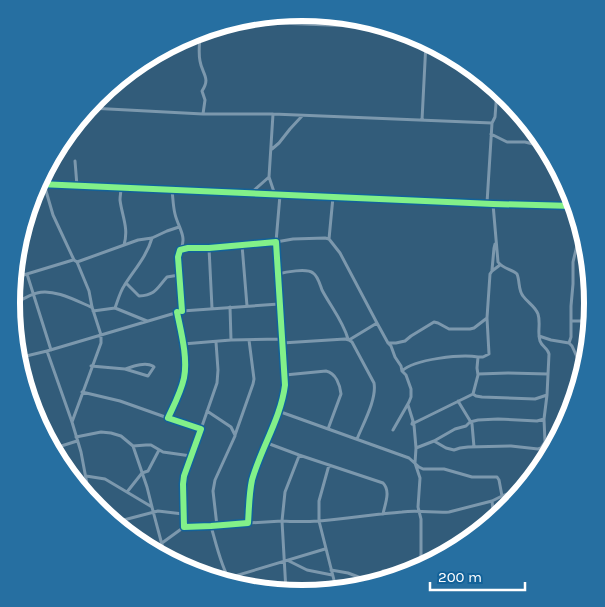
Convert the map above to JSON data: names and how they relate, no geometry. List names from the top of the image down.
{
  "scale_bar": "200 m"
}
